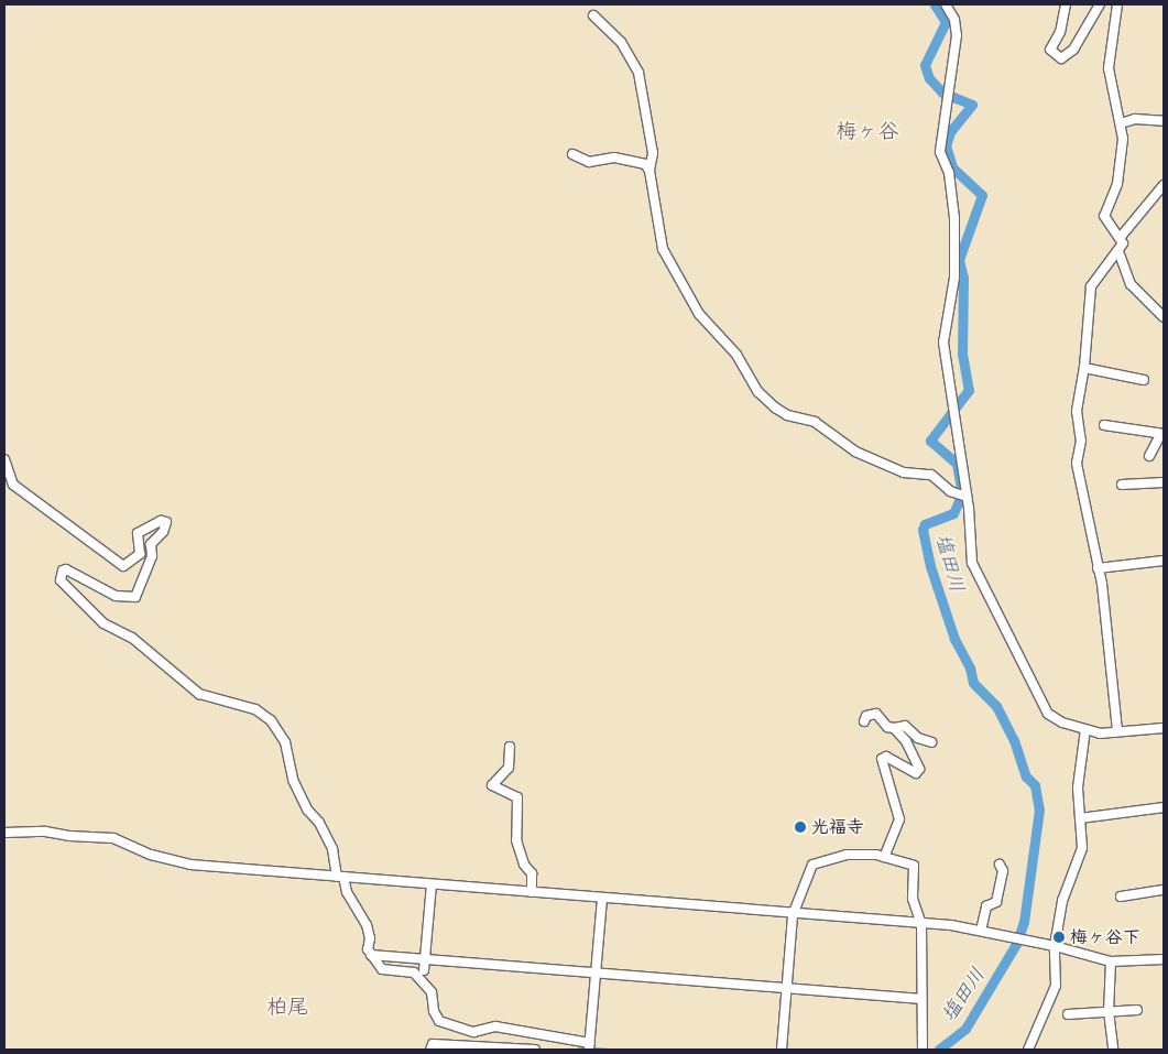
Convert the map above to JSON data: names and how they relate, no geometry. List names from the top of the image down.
{
  "districts": ["梅ヶ谷", "柏尾"],
  "water": ["塩田川"],
  "places": ["光福寺", "梅ヶ谷下"]
}
